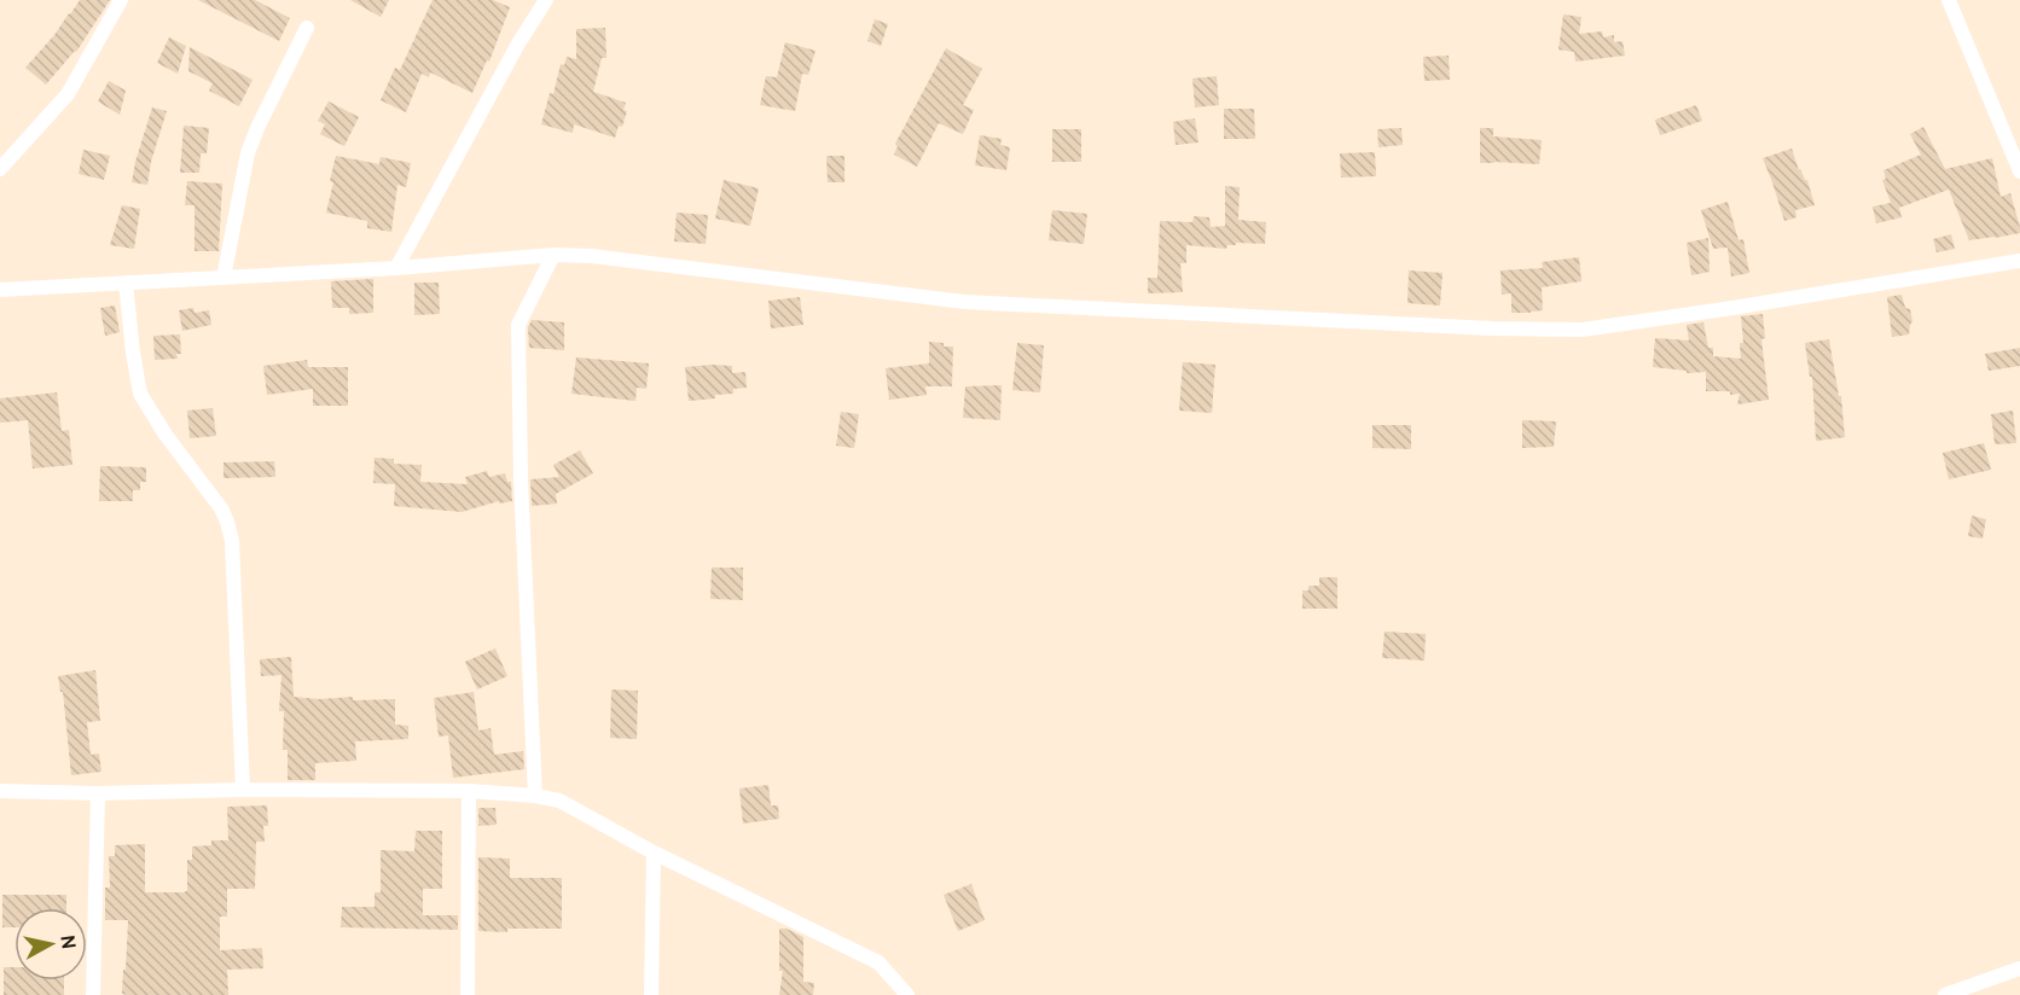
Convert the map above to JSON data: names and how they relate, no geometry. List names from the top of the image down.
{
  "north": "right"
}
